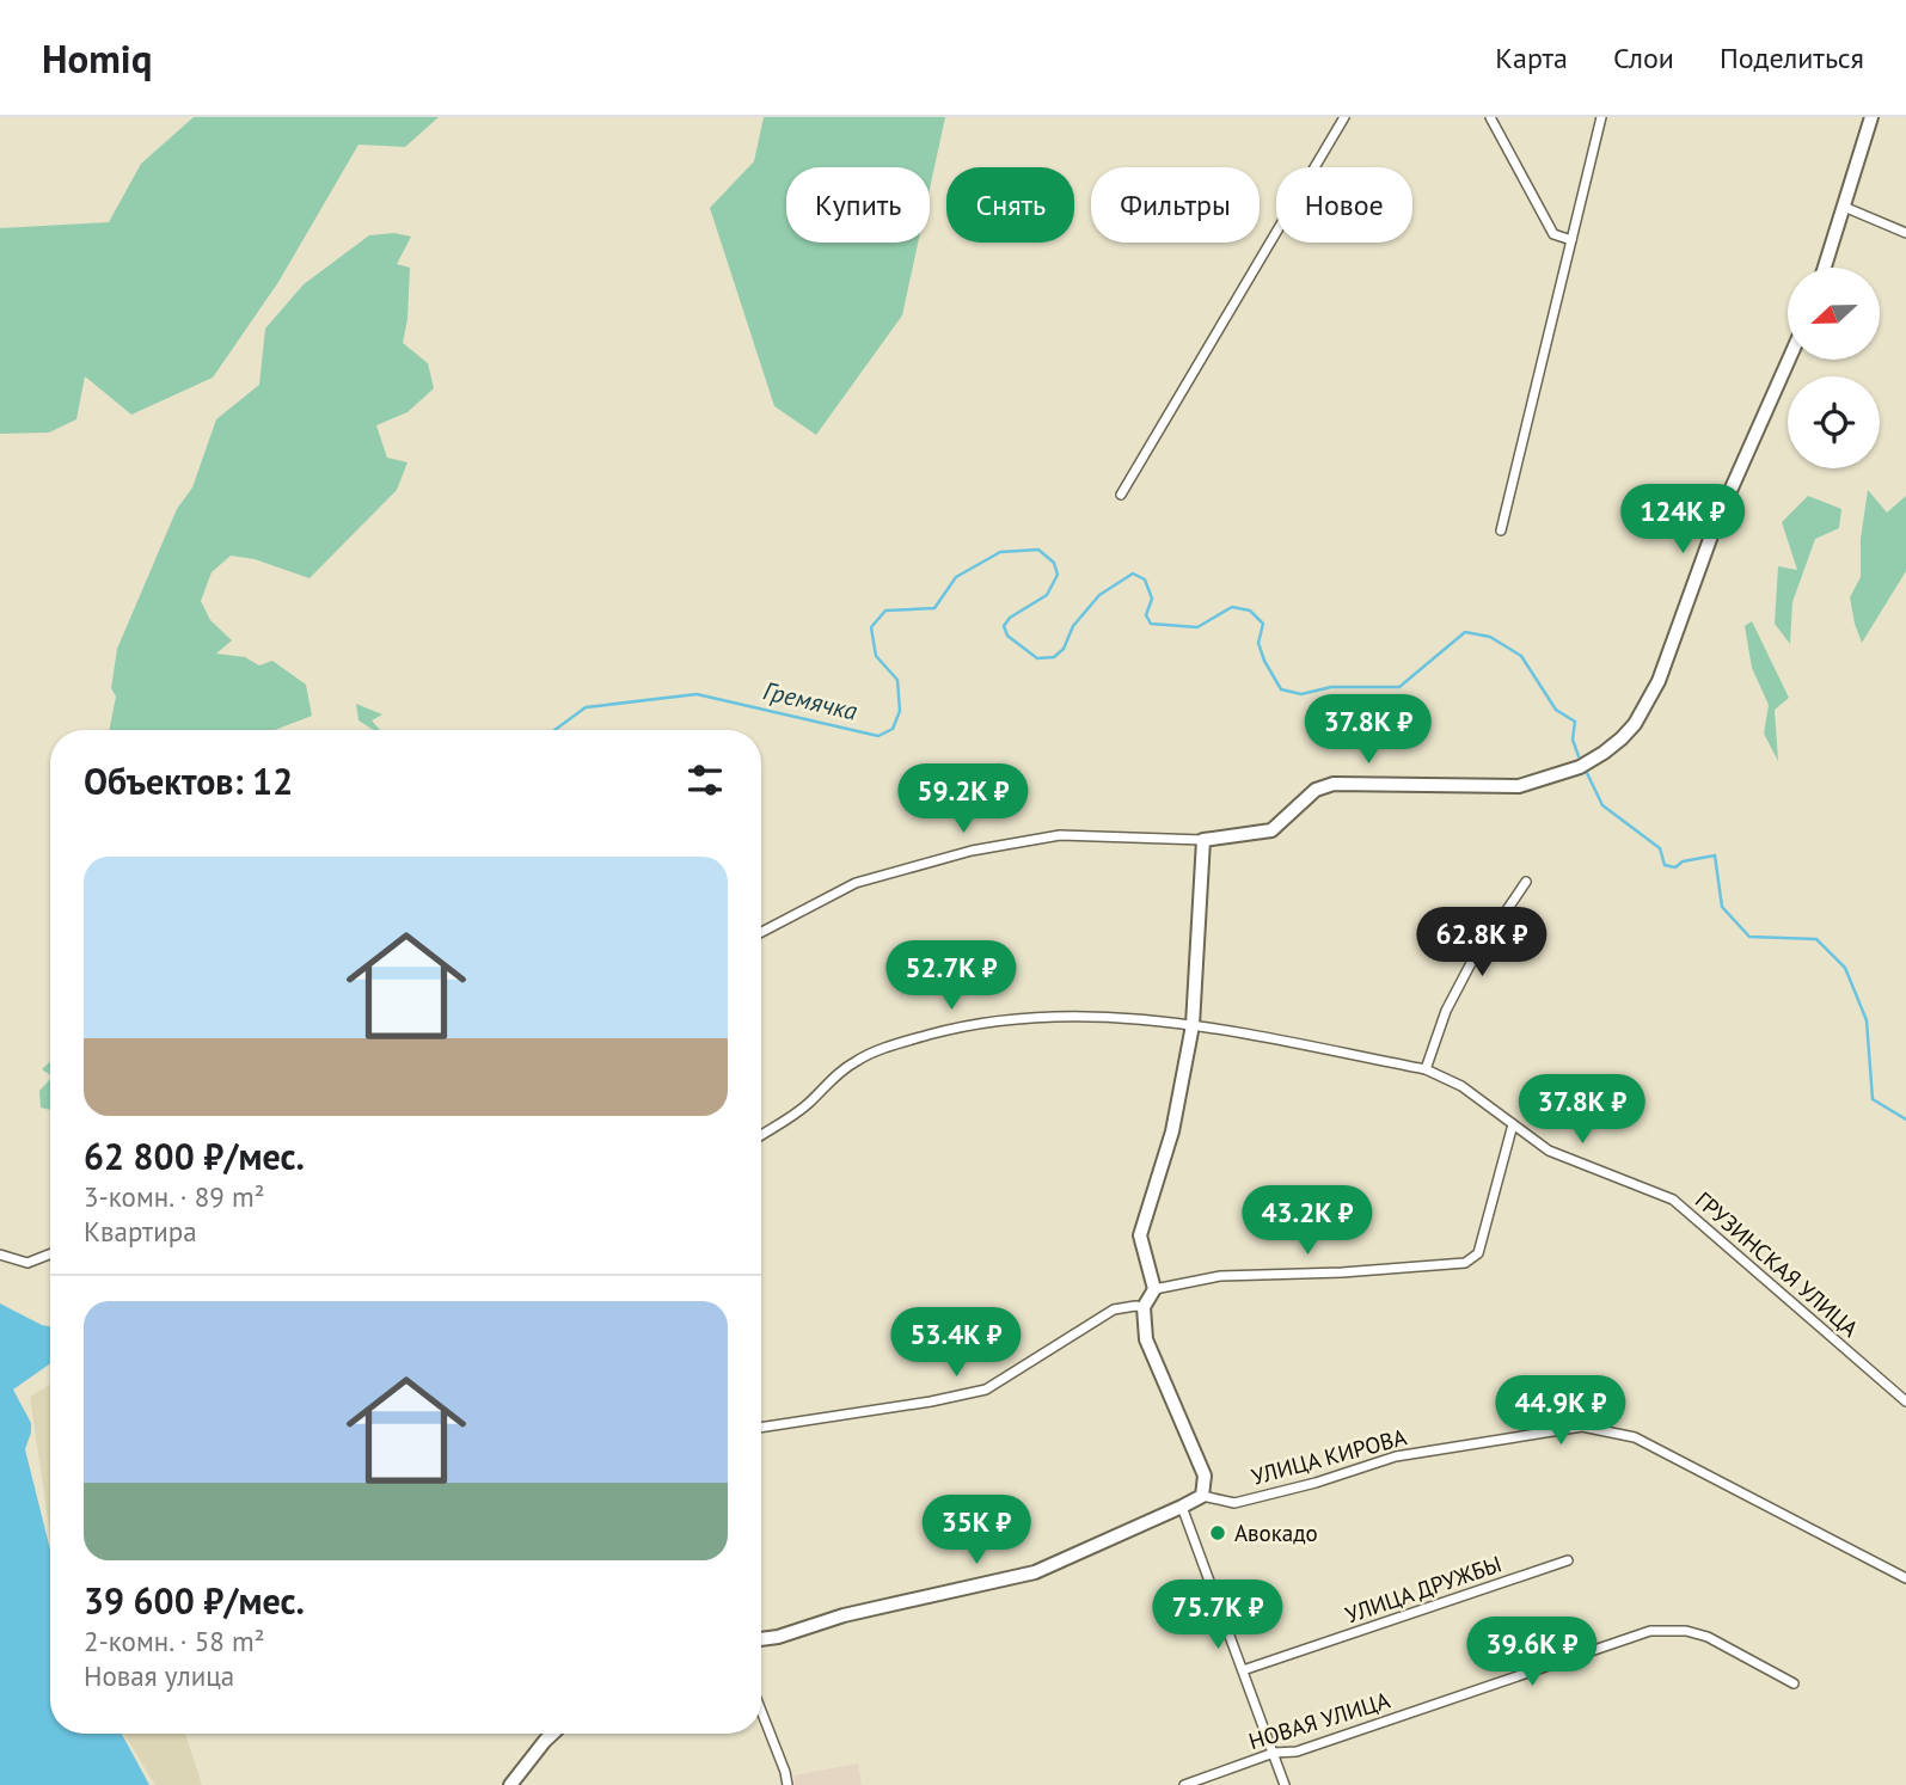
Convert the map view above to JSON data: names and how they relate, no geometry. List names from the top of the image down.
{
  "streets": {
    "street": [
      "ГРУЗИНСКАЯ УЛИЦА",
      "УЛИЦА КИРОВА",
      "УЛИЦА ДРУЖБЫ",
      "НОВАЯ УЛИЦА"
    ]
  },
  "water": ["Гремячка"],
  "places": ["Авокадо"],
  "north": "left",
  "page": {
    "header": "Homiq",
    "nav": ["Карта", "Слои", "Поделиться"],
    "chip": [
      "Купить",
      "Снять",
      "Фильтры",
      "Новое"
    ],
    "price": [
      "124K ₽",
      "37.8K ₽",
      "59.2K ₽",
      "62.8K ₽",
      "52.7K ₽",
      "37.8K ₽",
      "43.2K ₽",
      "53.4K ₽",
      "44.9K ₽",
      "35K ₽",
      "75.7K ₽",
      "39.6K ₽"
    ],
    "heading": "Объектов: 12",
    "list": [
      {
        "name": "62 800 ₽/мес.",
        "note": "3-комн. · 89 m² · Квартира"
      },
      {
        "name": "39 600 ₽/мес.",
        "note": "2-комн. · 58 m² · Новая улица"
      }
    ]
  }
}
